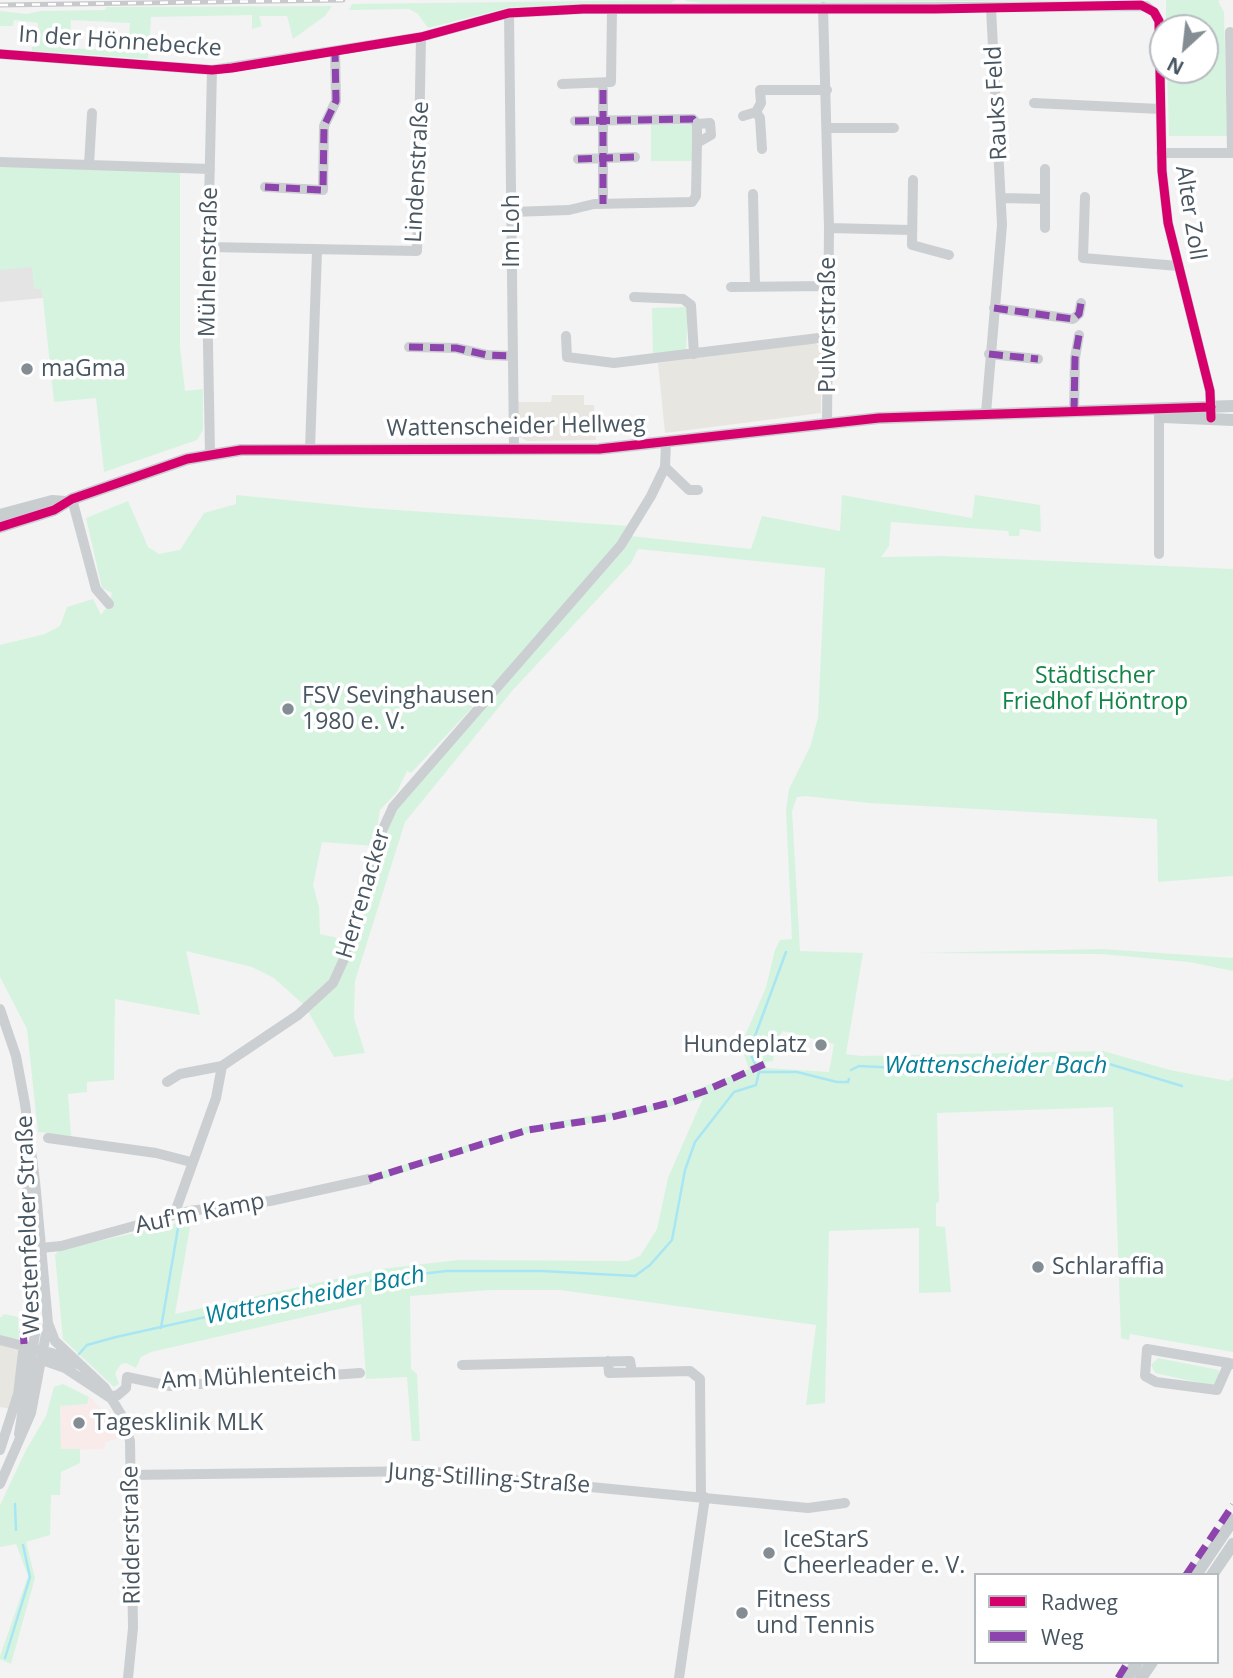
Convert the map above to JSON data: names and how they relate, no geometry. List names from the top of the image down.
{
  "streets": {
    "main road": ["Wattenscheider Hellweg"],
    "street": [
      "In der Hönnebecke",
      "Rauks Feld",
      "Lindenstraße",
      "Alter Zoll",
      "Im Loh",
      "Mühlenstraße",
      "Pulverstraße",
      "Herrenacker",
      "Auf'm Kamp",
      "Westenfelder Straße",
      "Am Mühlenteich",
      "Jung-Stilling-Straße",
      "Ridderstraße"
    ]
  },
  "crossings": [
    ["In der Hönnebecke", "Rauks Feld"],
    ["In der Hönnebecke", "Lindenstraße"],
    ["In der Hönnebecke", "Alter Zoll"],
    ["In der Hönnebecke", "Im Loh"],
    ["In der Hönnebecke", "Mühlenstraße"],
    ["In der Hönnebecke", "Pulverstraße"],
    ["Rauks Feld", "Wattenscheider Hellweg"],
    ["Lindenstraße", "Mühlenstraße"],
    ["Alter Zoll", "Wattenscheider Hellweg"],
    ["Im Loh", "Wattenscheider Hellweg"],
    ["Mühlenstraße", "Wattenscheider Hellweg"],
    ["Pulverstraße", "Wattenscheider Hellweg"],
    ["Wattenscheider Hellweg", "Herrenacker"],
    ["Auf'm Kamp", "Westenfelder Straße"],
    ["Westenfelder Straße", "Ridderstraße"],
    ["Am Mühlenteich", "Ridderstraße"],
    ["Jung-Stilling-Straße", "Ridderstraße"]
  ],
  "water": ["Wattenscheider Bach"],
  "parks": ["Städtischer Friedhof Höntrop"],
  "places": [
    "maGma",
    "FSV Sevinghausen 1980 e. V.",
    "Hundeplatz",
    "Schlaraffia",
    "Tagesklinik MLK",
    "IceStarS Cheerleader e. V.",
    "Fitness und Tennis"
  ],
  "legend": ["Radweg", "Weg"],
  "north": "bottom left"
}
